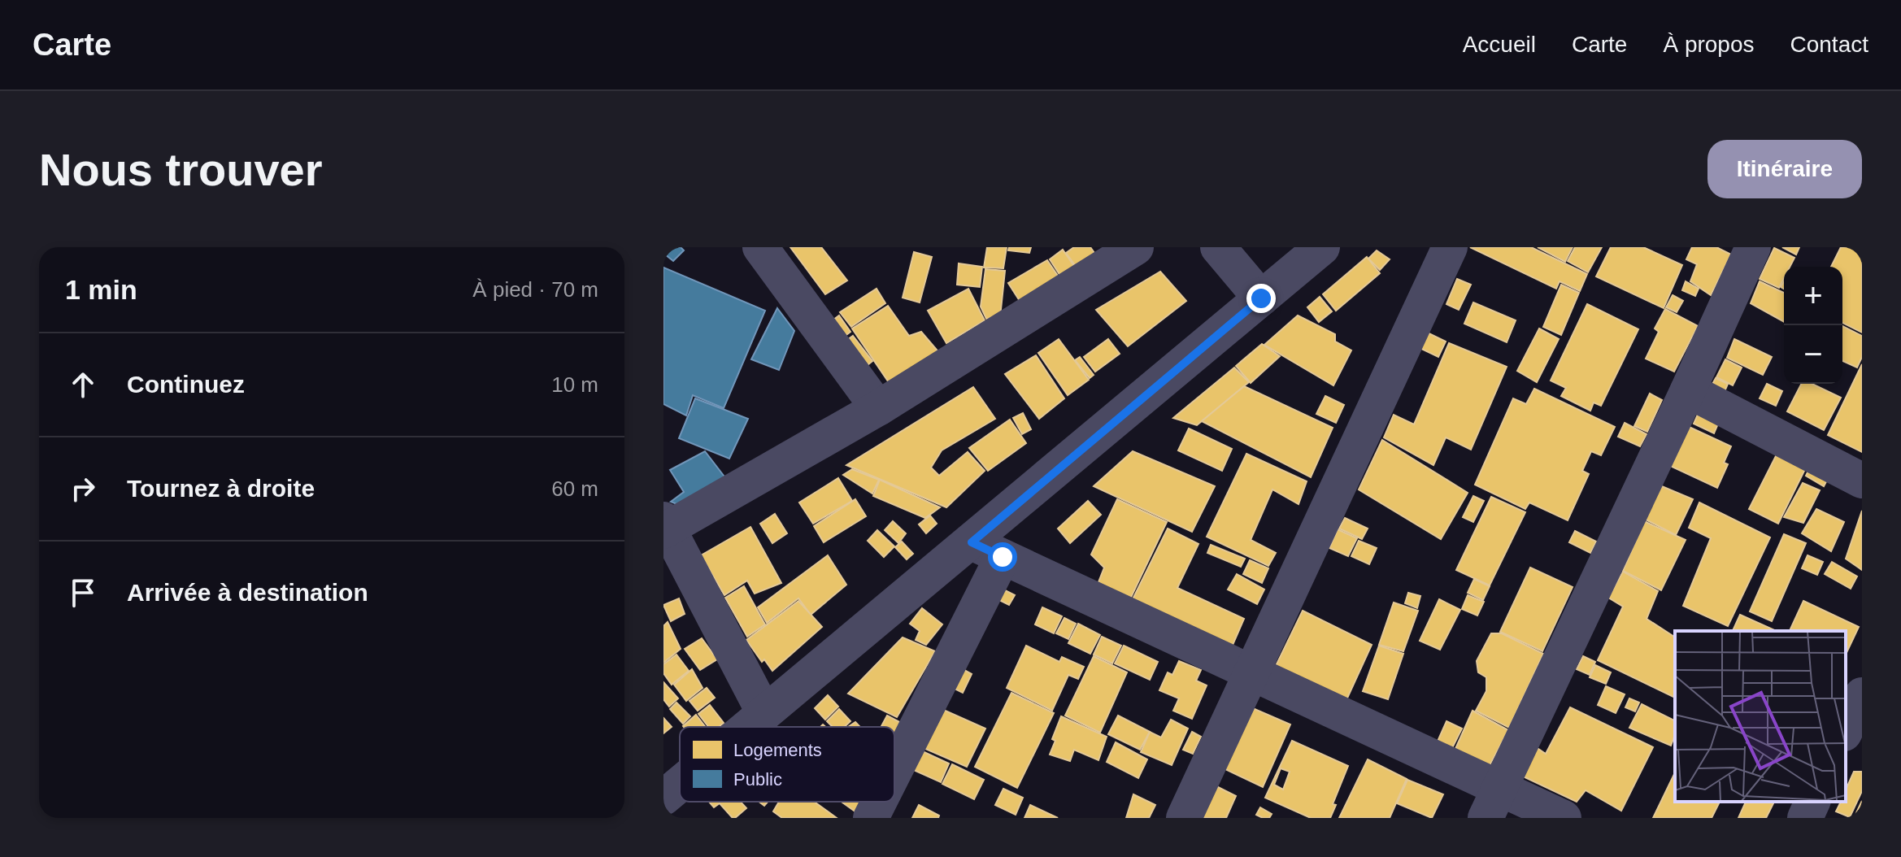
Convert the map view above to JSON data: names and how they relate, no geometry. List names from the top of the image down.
{
  "legend": ["Logements", "Public"],
  "page": {
    "header": "Carte",
    "nav": [
      "Accueil",
      "Carte",
      "À propos",
      "Contact"
    ],
    "buttons": "Itinéraire",
    "title": "Nous trouver",
    "heading": ["1 min", "À pied · 70 m"],
    "map_buttons": ["+", "−"],
    "list": [
      ["Continuez", "10 m"],
      ["Tournez à droite", "60 m"],
      "Arrivée à destination"
    ]
  }
}
